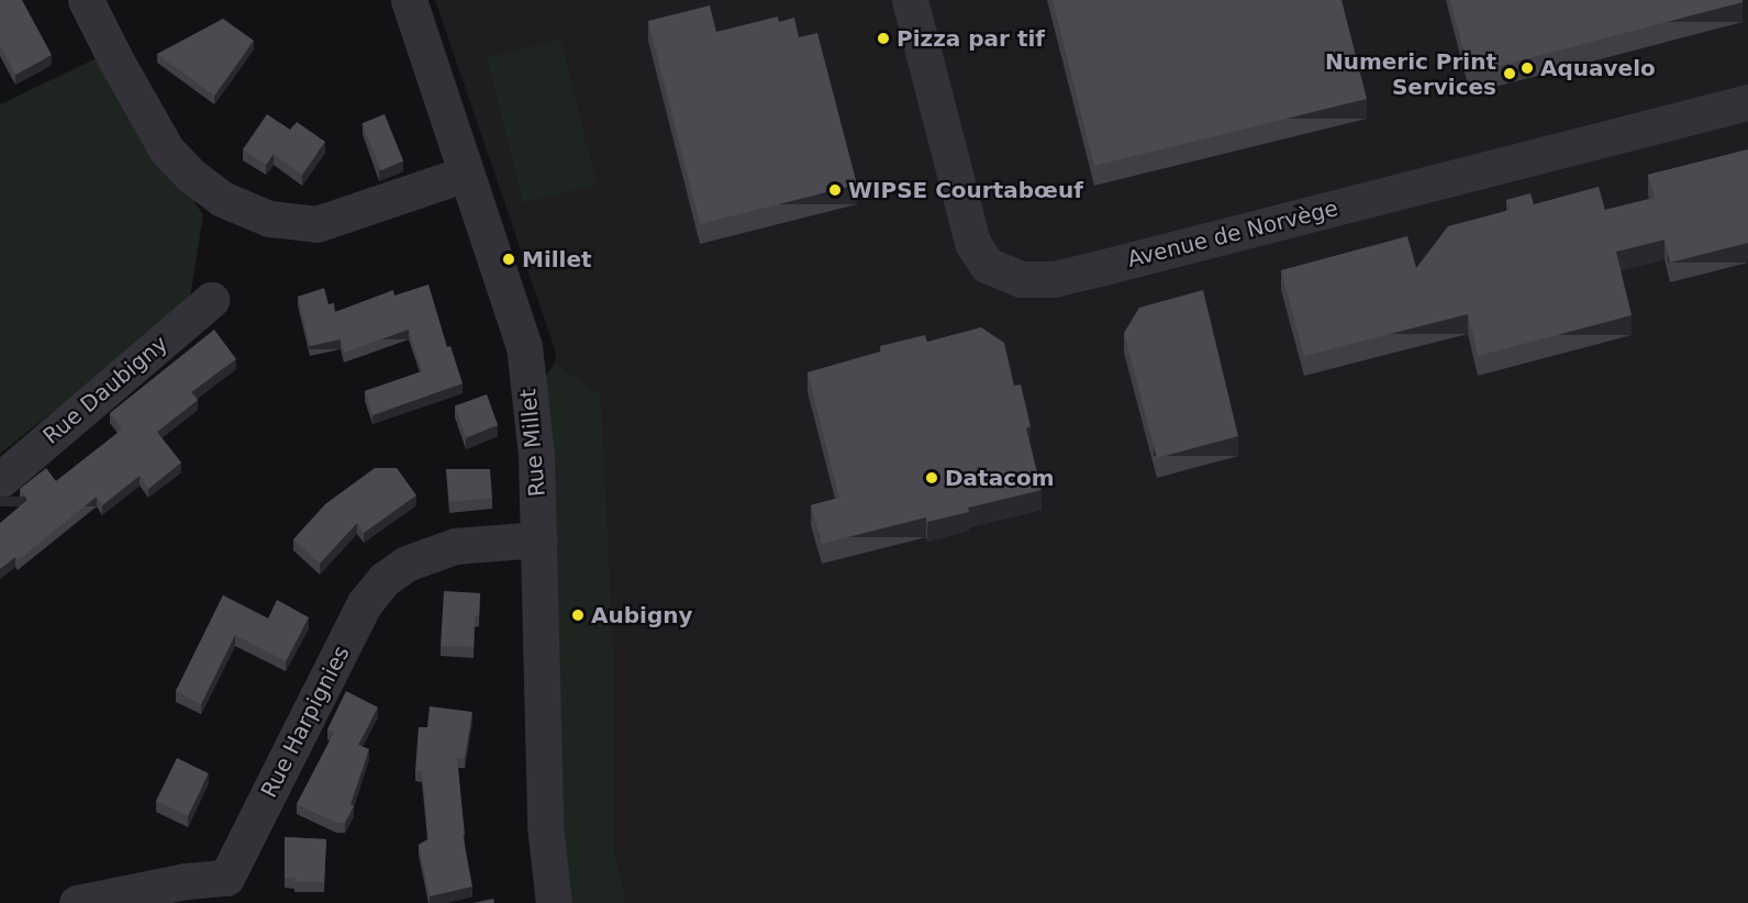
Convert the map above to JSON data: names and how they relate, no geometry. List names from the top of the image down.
{
  "streets": {
    "street": [
      "Avenue de Norvège",
      "Rue Daubigny",
      "Rue Millet",
      "Rue Harpignies"
    ]
  },
  "crossings": [
    ["Rue Millet", "Rue Harpignies"]
  ],
  "places": [
    "Pizza par tif",
    "Aquavelo",
    "Numeric Print Services",
    "WIPSE Courtabœuf",
    "Millet",
    "Datacom",
    "Aubigny"
  ]
}
